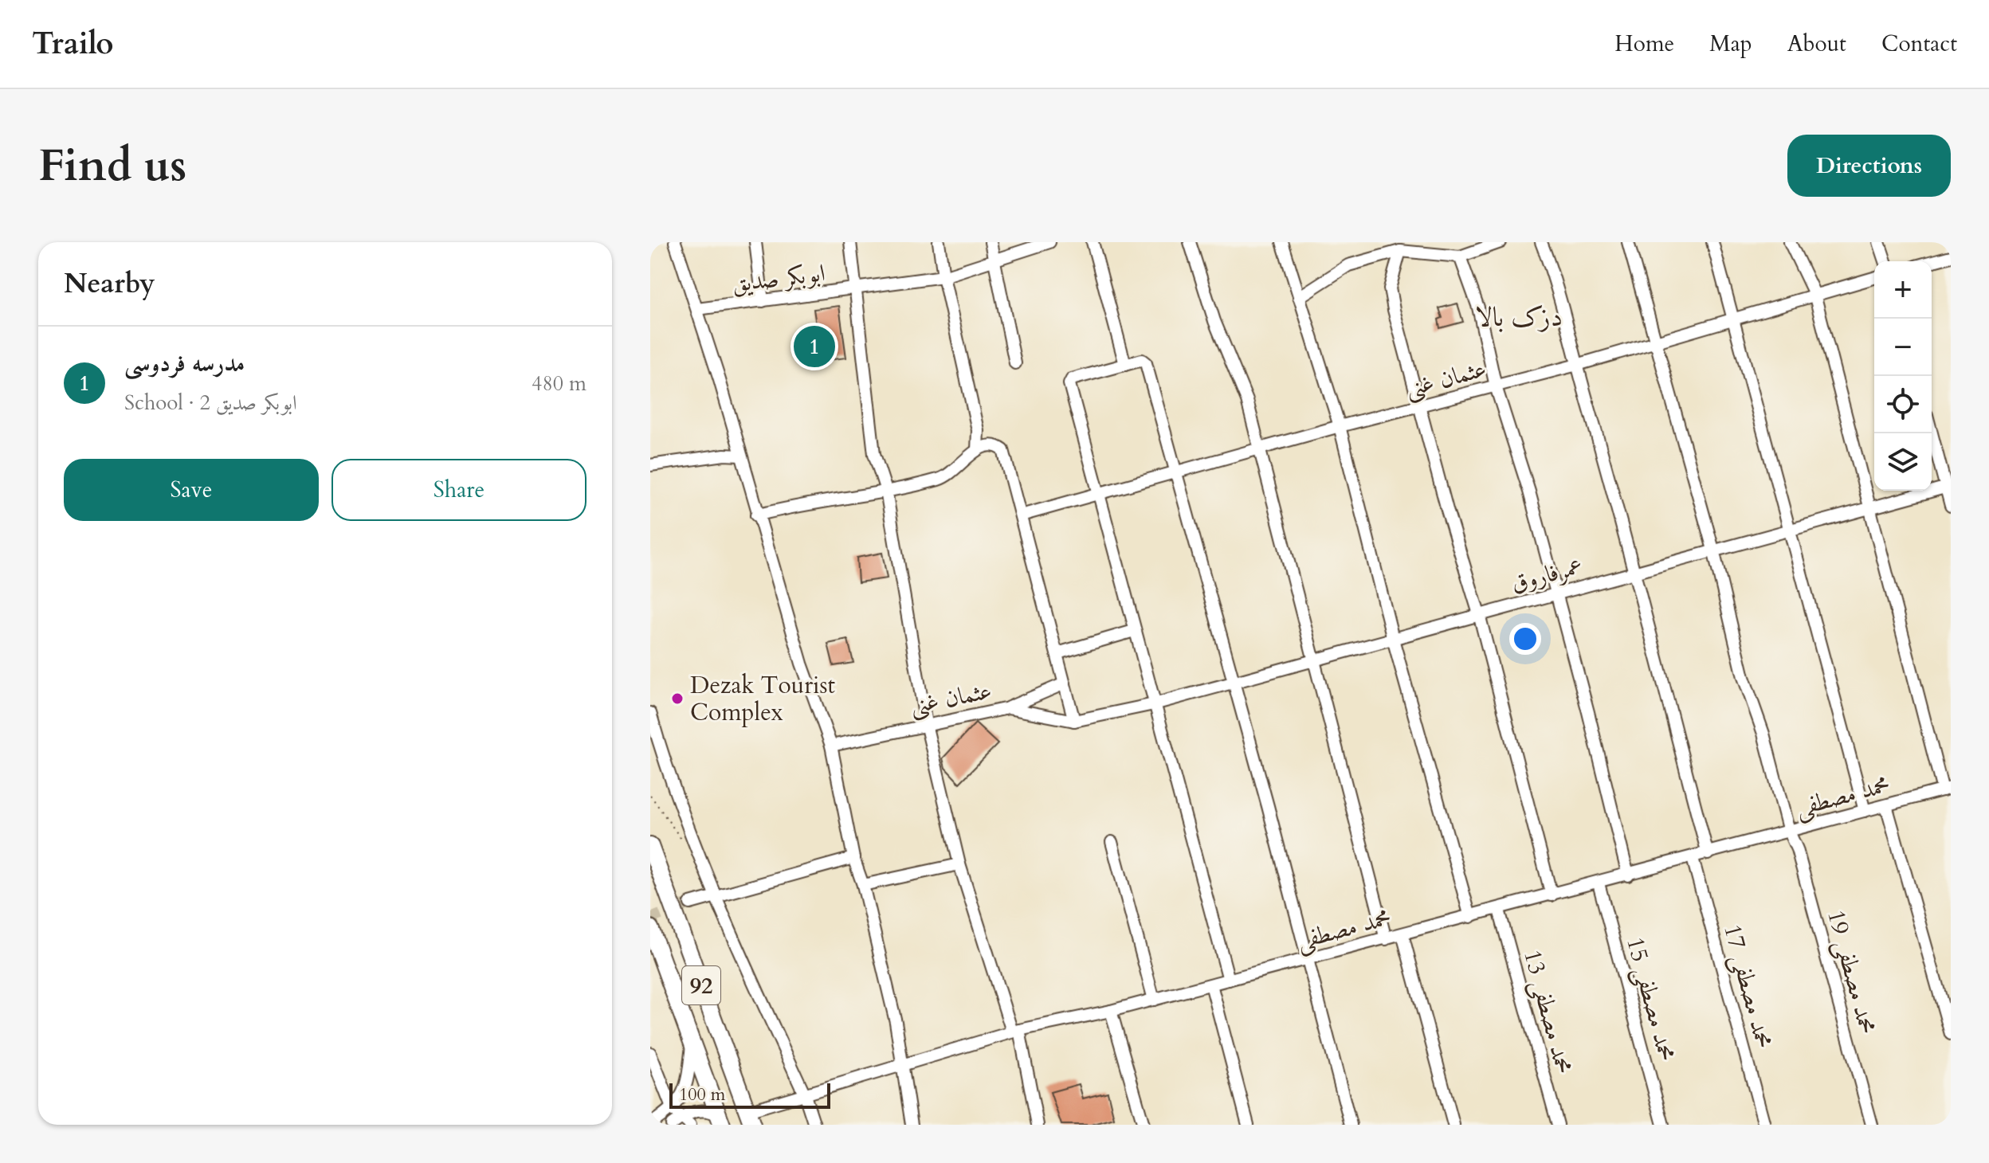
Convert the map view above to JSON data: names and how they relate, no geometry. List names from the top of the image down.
{
  "streets": {
    "highway": ["92"],
    "street": [
      "ابوبکر صدیق",
      "عثمان غنی",
      "عمرفاروق",
      "محمد مصطفی",
      "محمد مصطفی 19",
      "محمد مصطفی 17",
      "محمد مصطفی 15",
      "محمد مصطفی 13"
    ]
  },
  "crossings": [
    ["عثمان غنی", "عمرفاروق"],
    ["عثمان غنی", "محمد مصطفی 19"],
    ["عمرفاروق", "محمد مصطفی 19"],
    ["محمد مصطفی", "محمد مصطفی 19"],
    ["محمد مصطفی", "92"],
    ["محمد مصطفی", "محمد مصطفی 17"],
    ["محمد مصطفی", "محمد مصطفی 15"],
    ["محمد مصطفی", "محمد مصطفی 13"]
  ],
  "districts": ["دزک بالا"],
  "places": ["Dezak Tourist Complex"],
  "scale_bar": "100 m",
  "page": {
    "header": "Trailo",
    "nav": [
      "Home",
      "Map",
      "About",
      "Contact"
    ],
    "buttons": [
      "Directions",
      ["Save", "Share"]
    ],
    "title": "Find us",
    "heading": "Nearby",
    "map_buttons": ["+", "−"],
    "pins": "1",
    "list": [
      {
        "mark": "1",
        "name": "مدرسه فردوسی",
        "note": "School · ابوبکر صدیق 2",
        "value": "480 m"
      }
    ],
    "scale": "100 m"
  }
}
